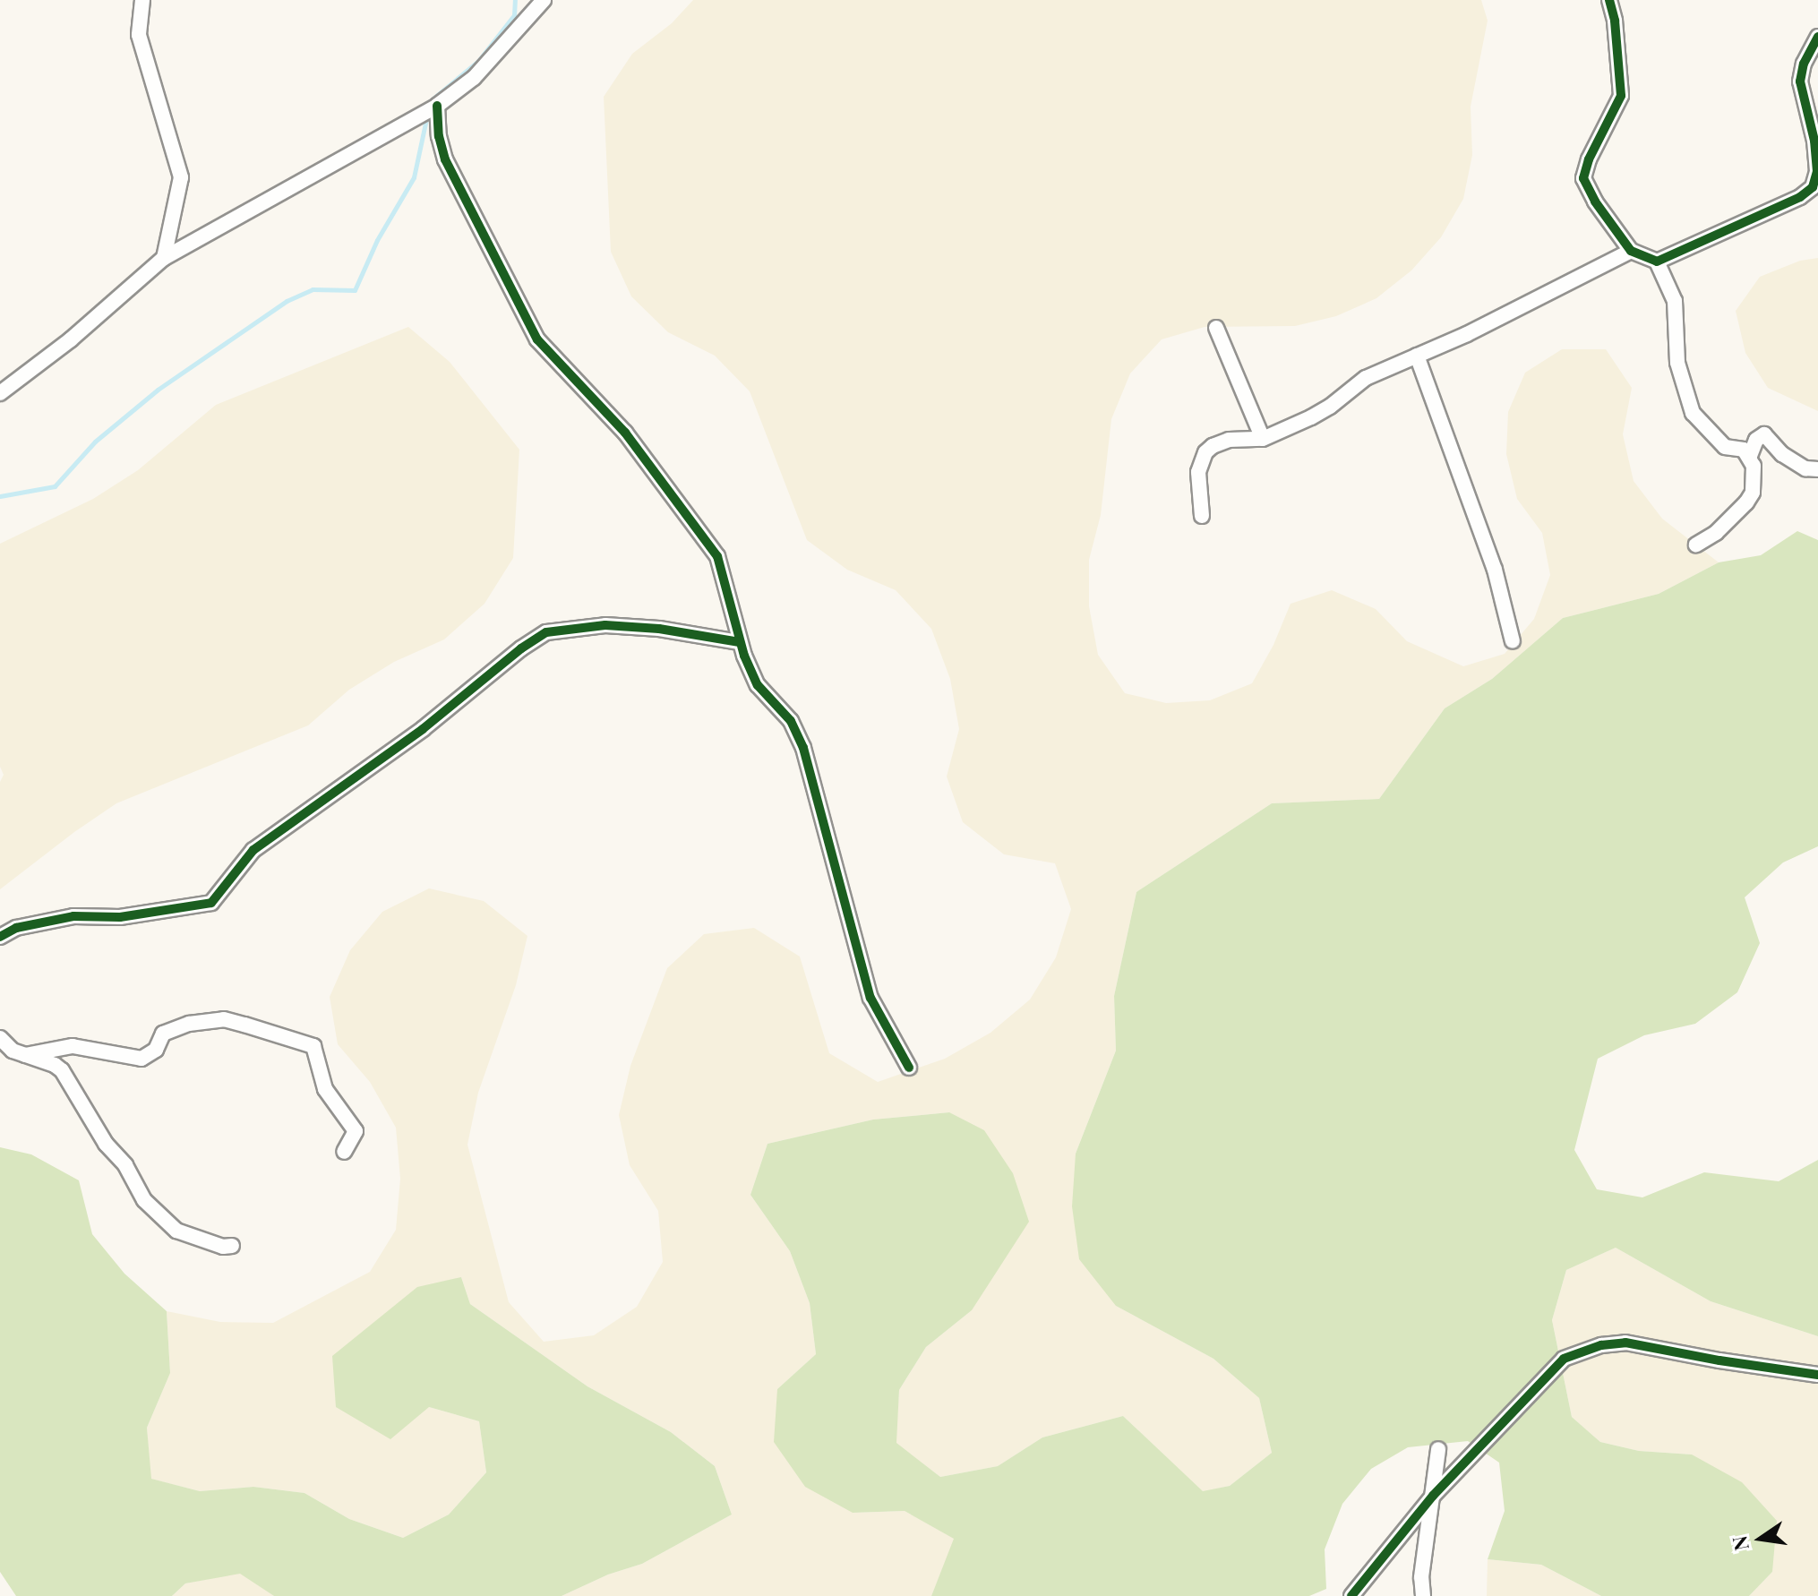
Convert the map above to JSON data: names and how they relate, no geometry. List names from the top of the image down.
{
  "north": "left"
}
